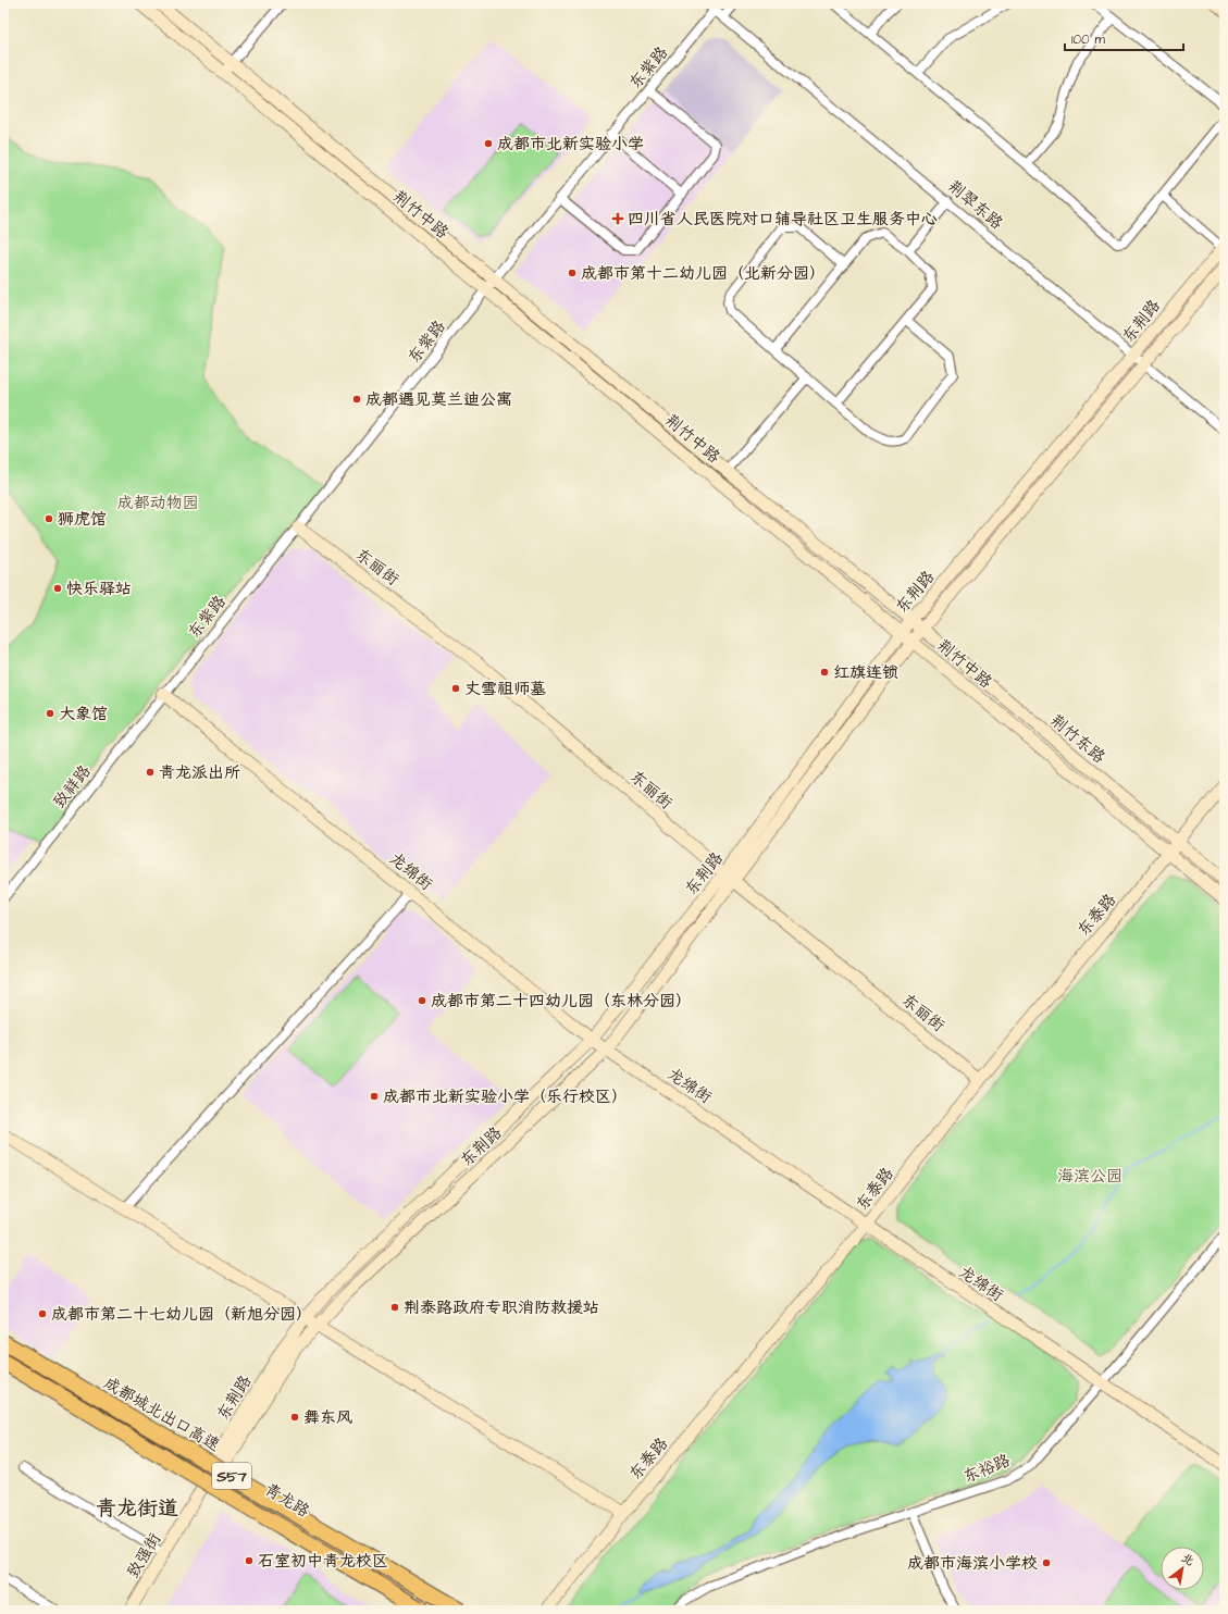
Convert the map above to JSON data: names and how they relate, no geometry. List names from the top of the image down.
{
  "streets": {
    "highway": ["成都城北出口高速", "S57"],
    "street": [
      "东紫路",
      "荆翠东路",
      "荆竹中路",
      "东荆路",
      "东丽街",
      "荆竹东路",
      "致祥路",
      "龙绵街",
      "东泰路",
      "东裕路",
      "青龙路",
      "致强街"
    ]
  },
  "crossings": [
    ["东紫路", "荆翠东路"],
    ["东紫路", "荆竹中路"],
    ["东紫路", "东丽街"],
    ["东紫路", "致祥路"],
    ["东紫路", "龙绵街"],
    ["荆翠东路", "东荆路"],
    ["荆竹中路", "东荆路"],
    ["荆竹中路", "荆竹东路"],
    ["荆竹中路", "东泰路"],
    ["东荆路", "东丽街"],
    ["东荆路", "荆竹东路"],
    ["东荆路", "龙绵街"],
    ["东荆路", "青龙路"],
    ["东荆路", "致强街"],
    ["东丽街", "东泰路"],
    ["荆竹东路", "东泰路"],
    ["致祥路", "龙绵街"],
    ["龙绵街", "东泰路"],
    ["龙绵街", "东裕路"]
  ],
  "districts": ["青龙街道"],
  "parks": ["成都动物园", "海滨公园"],
  "places": {
    "other": [
      "成都市北新实验小学",
      "成都市第十二幼儿园（北新分园）",
      "成都遇见莫兰迪公寓",
      "狮虎馆",
      "快乐驿站",
      "红旗连锁",
      "丈雪祖师墓",
      "大象馆",
      "青龙派出所",
      "成都市第二十四幼儿园（东林分园）",
      "成都市北新实验小学（乐行校区）",
      "荆泰路政府专职消防救援站",
      "成都市第二十七幼儿园（新旭分园）",
      "舞东风",
      "石室初中青龙校区",
      "成都市海滨小学校"
    ],
    "health": ["四川省人民医院对口辅导社区卫生服务中心"]
  },
  "scale_bar": "100 m",
  "north": "top right"
}
